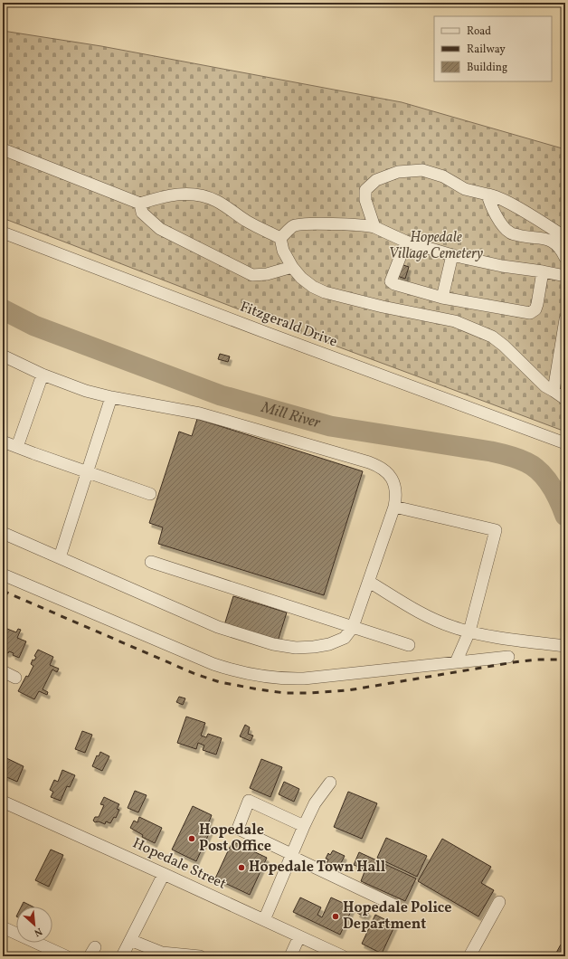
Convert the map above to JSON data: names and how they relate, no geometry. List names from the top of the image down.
{
  "streets": {
    "street": ["Fitzgerald Drive", "Hopedale Street"]
  },
  "water": ["Mill River"],
  "parks": ["Hopedale Village Cemetery"],
  "places": ["Hopedale Post Office", "Hopedale Town Hall", "Hopedale Police Department"],
  "legend": ["Road", "Railway", "Building"],
  "north": "bottom right"
}
